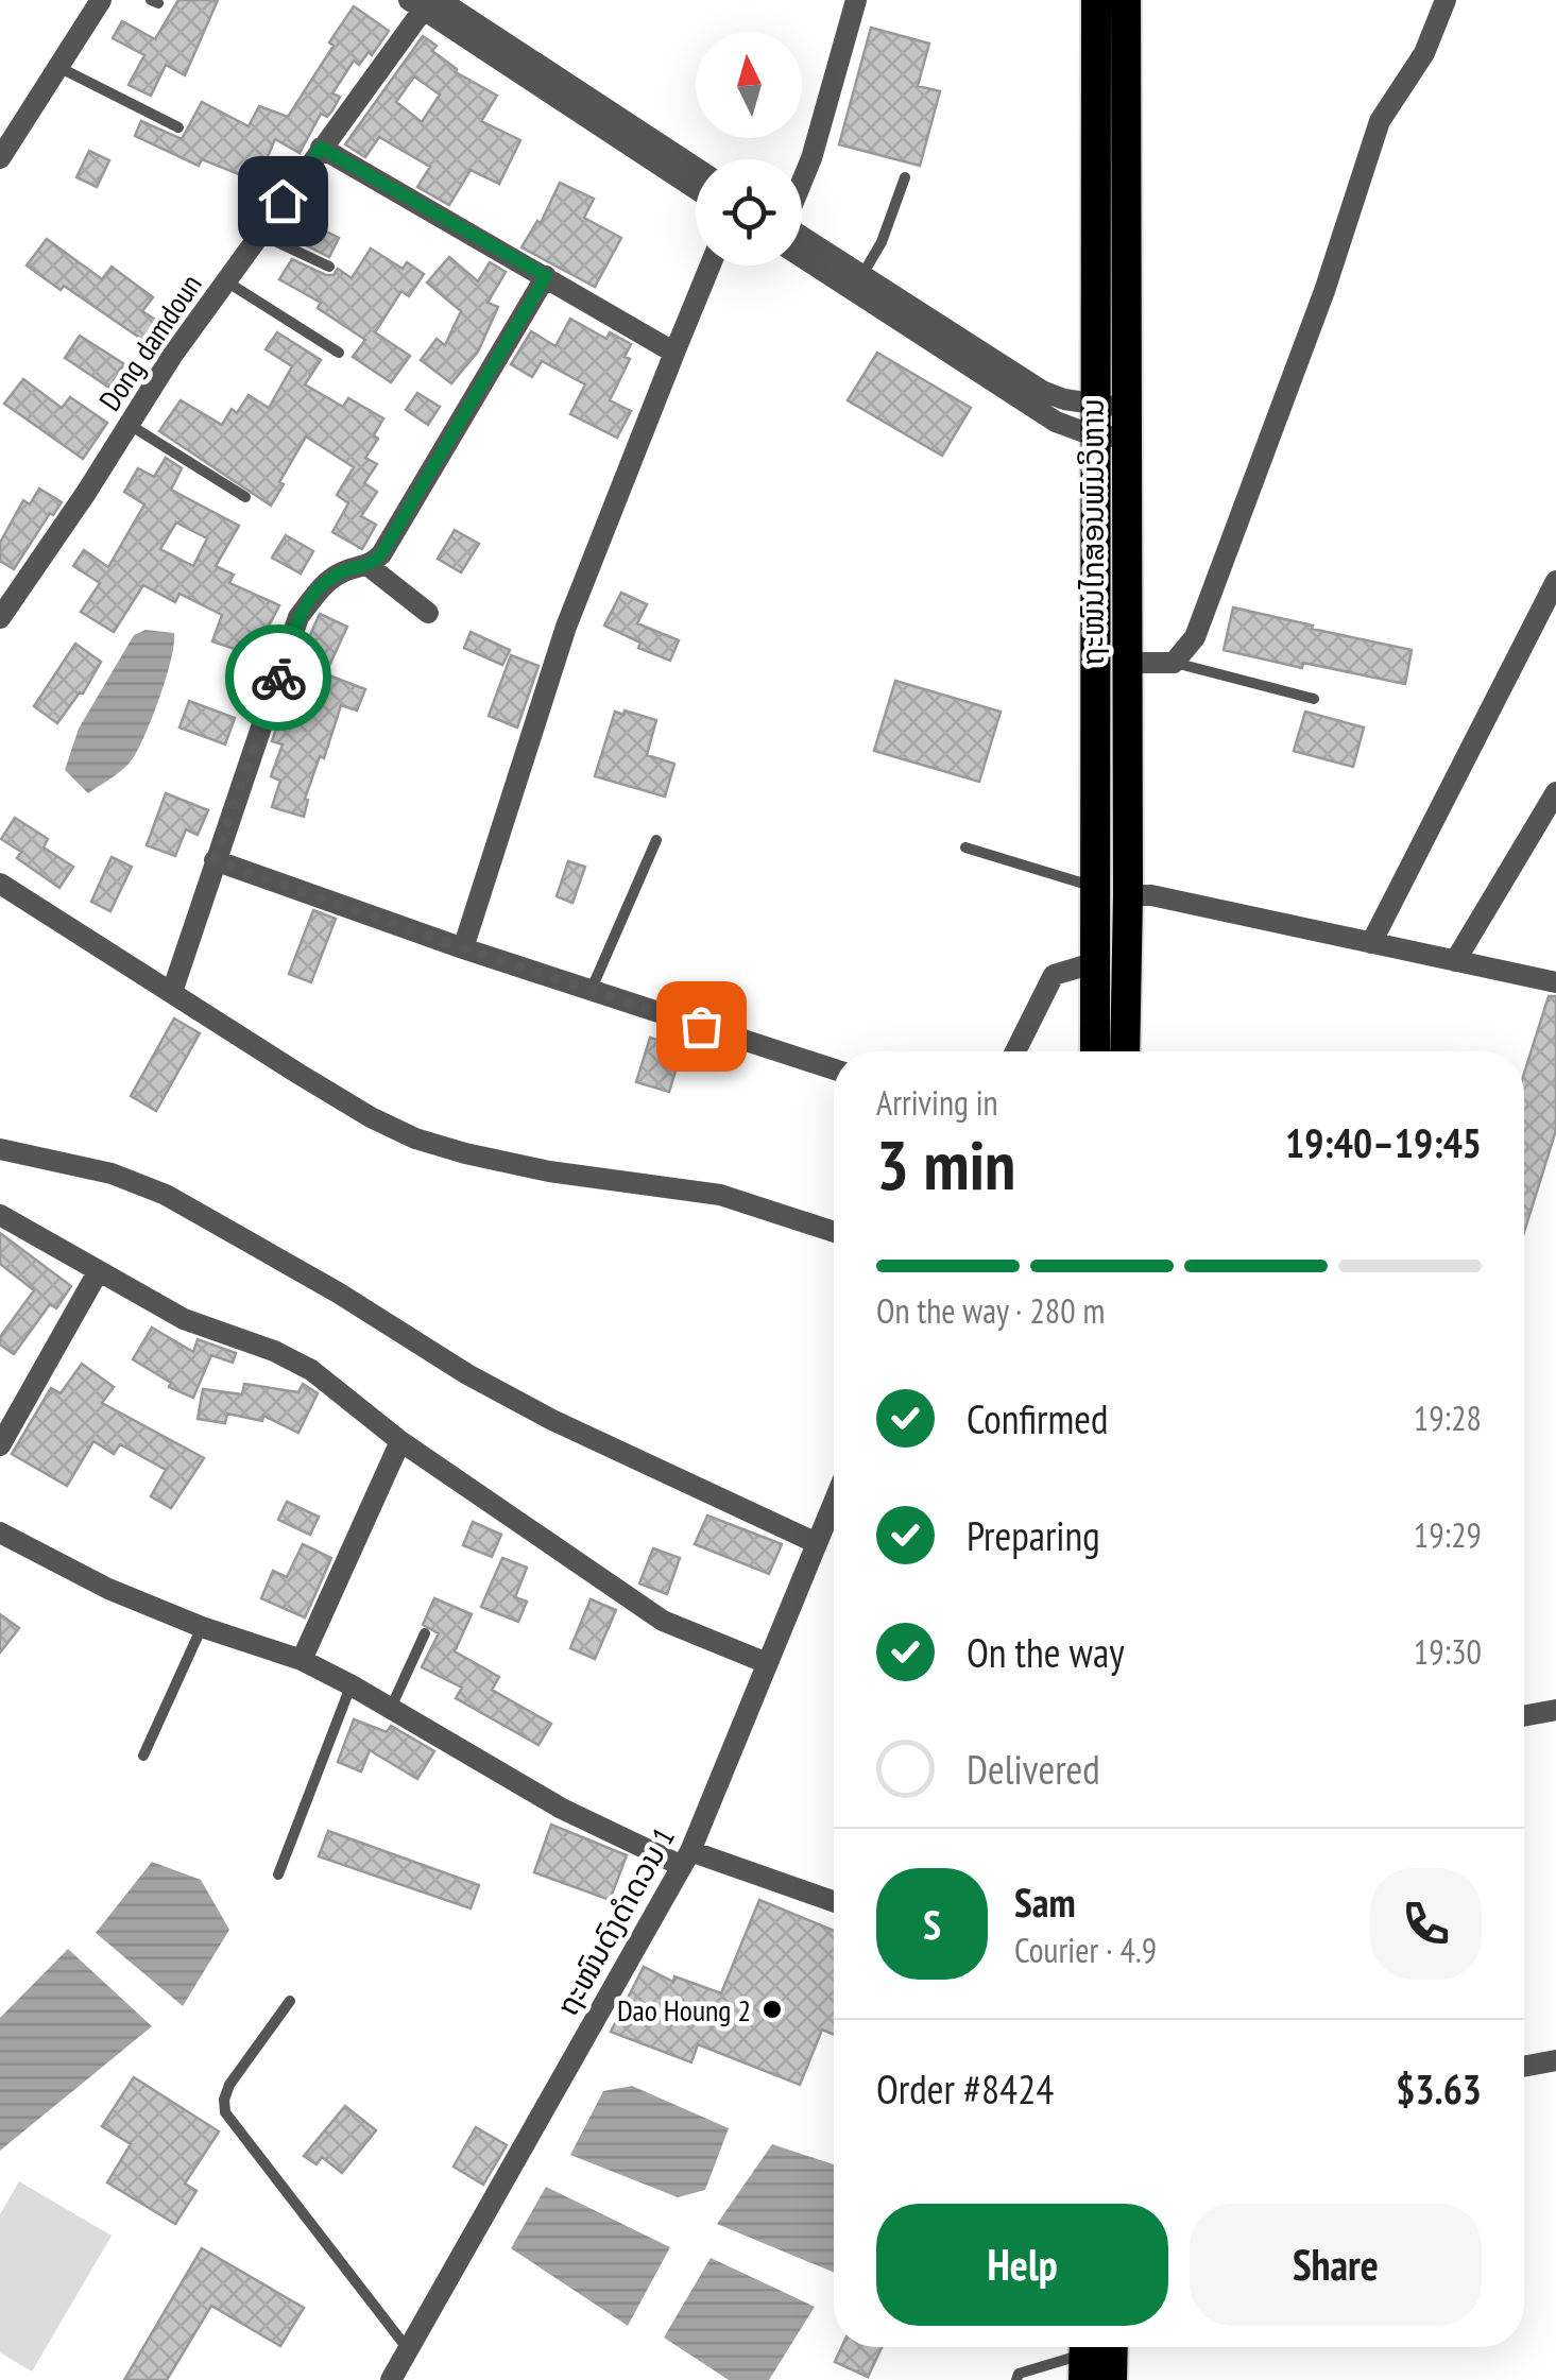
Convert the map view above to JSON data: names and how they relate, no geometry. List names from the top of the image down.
{
  "streets": {
    "highway": ["ຖະໜົນໄກສອນພົມວິຫານ"],
    "street": ["Dong damdoun", "ຖະໜົນດົງດຳດວນ 1"]
  },
  "places": ["Dao Houng 2"],
  "north": "top",
  "page": {
    "heading": ["3 min", "Arriving in", "19:40–19:45"],
    "panel": [
      "Sam",
      "Courier · 4.9",
      "Order #8424",
      "$3.63"
    ],
    "bar": "On the way · 280 m",
    "list": [
      ["Confirmed", "19:28"],
      ["Preparing", "19:29"],
      ["On the way", "19:30"],
      "Delivered"
    ],
    "round": "S",
    "buttons": ["Help", "Share"]
  }
}
